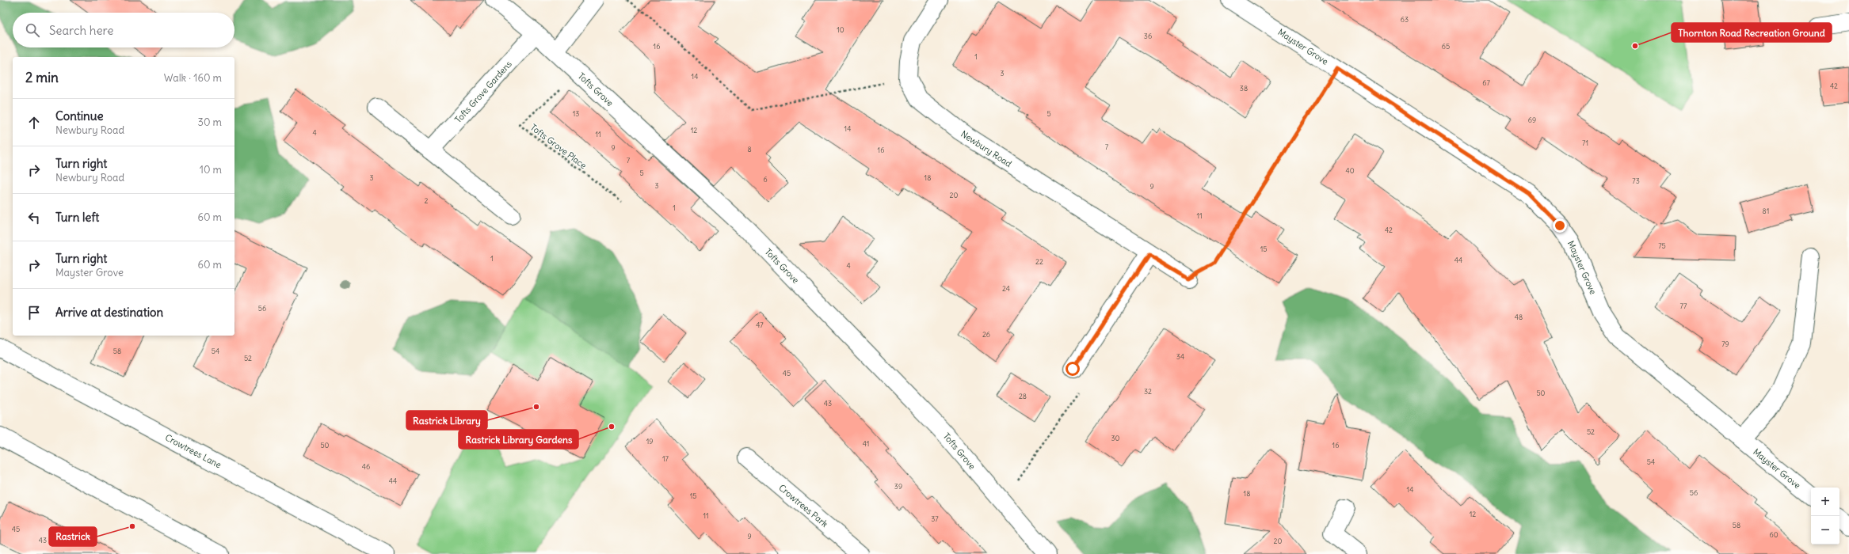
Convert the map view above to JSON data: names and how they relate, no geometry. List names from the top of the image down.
{
  "streets": {
    "street": [
      "Mayster Grove",
      "Tofts Grove",
      "Tofts Grove Gardens",
      "Newbury Road",
      "Crowtrees Lane",
      "Crowtrees Park"
    ],
    "path": ["Tofts Grove Place"]
  },
  "crossings": [
    ["Tofts Grove", "Tofts Grove Gardens"],
    ["Tofts Grove", "Tofts Grove Place"]
  ],
  "places": [
    "Thornton Road Recreation Ground",
    "Rastrick Library",
    "Rastrick Library Gardens",
    "Rastrick"
  ],
  "house_numbers": [
    "63",
    "10",
    "36",
    "16",
    "65",
    "1",
    "3",
    "14",
    "67",
    "42",
    "38",
    "13",
    "5",
    "69",
    "14",
    "12",
    "4",
    "11",
    "71",
    "7",
    "9",
    "8",
    "16",
    "7",
    "40",
    "5",
    "3",
    "18",
    "6",
    "73",
    "3",
    "9",
    "20",
    "2",
    "1",
    "81",
    "11",
    "42",
    "75",
    "15",
    "1",
    "44",
    "22",
    "4",
    "24",
    "77",
    "56",
    "48",
    "47",
    "26",
    "79",
    "58",
    "54",
    "34",
    "52",
    "45",
    "32",
    "50",
    "28",
    "43",
    "52",
    "30",
    "19",
    "41",
    "50",
    "16",
    "17",
    "54",
    "46",
    "44",
    "39",
    "14",
    "56",
    "18",
    "15",
    "12",
    "11",
    "37",
    "58",
    "45",
    "60",
    "9",
    "43",
    "20"
  ],
  "page": {
    "search": "Search here",
    "heading": ["2 min", "Walk · 160 m"],
    "list": [
      ["Continue", "Newbury Road", "30 m"],
      ["Turn right", "Newbury Road", "10 m"],
      ["Turn left", "60 m"],
      ["Turn right", "Mayster Grove", "60 m"],
      "Arrive at destination"
    ],
    "map_buttons": ["+", "−"]
  }
}
